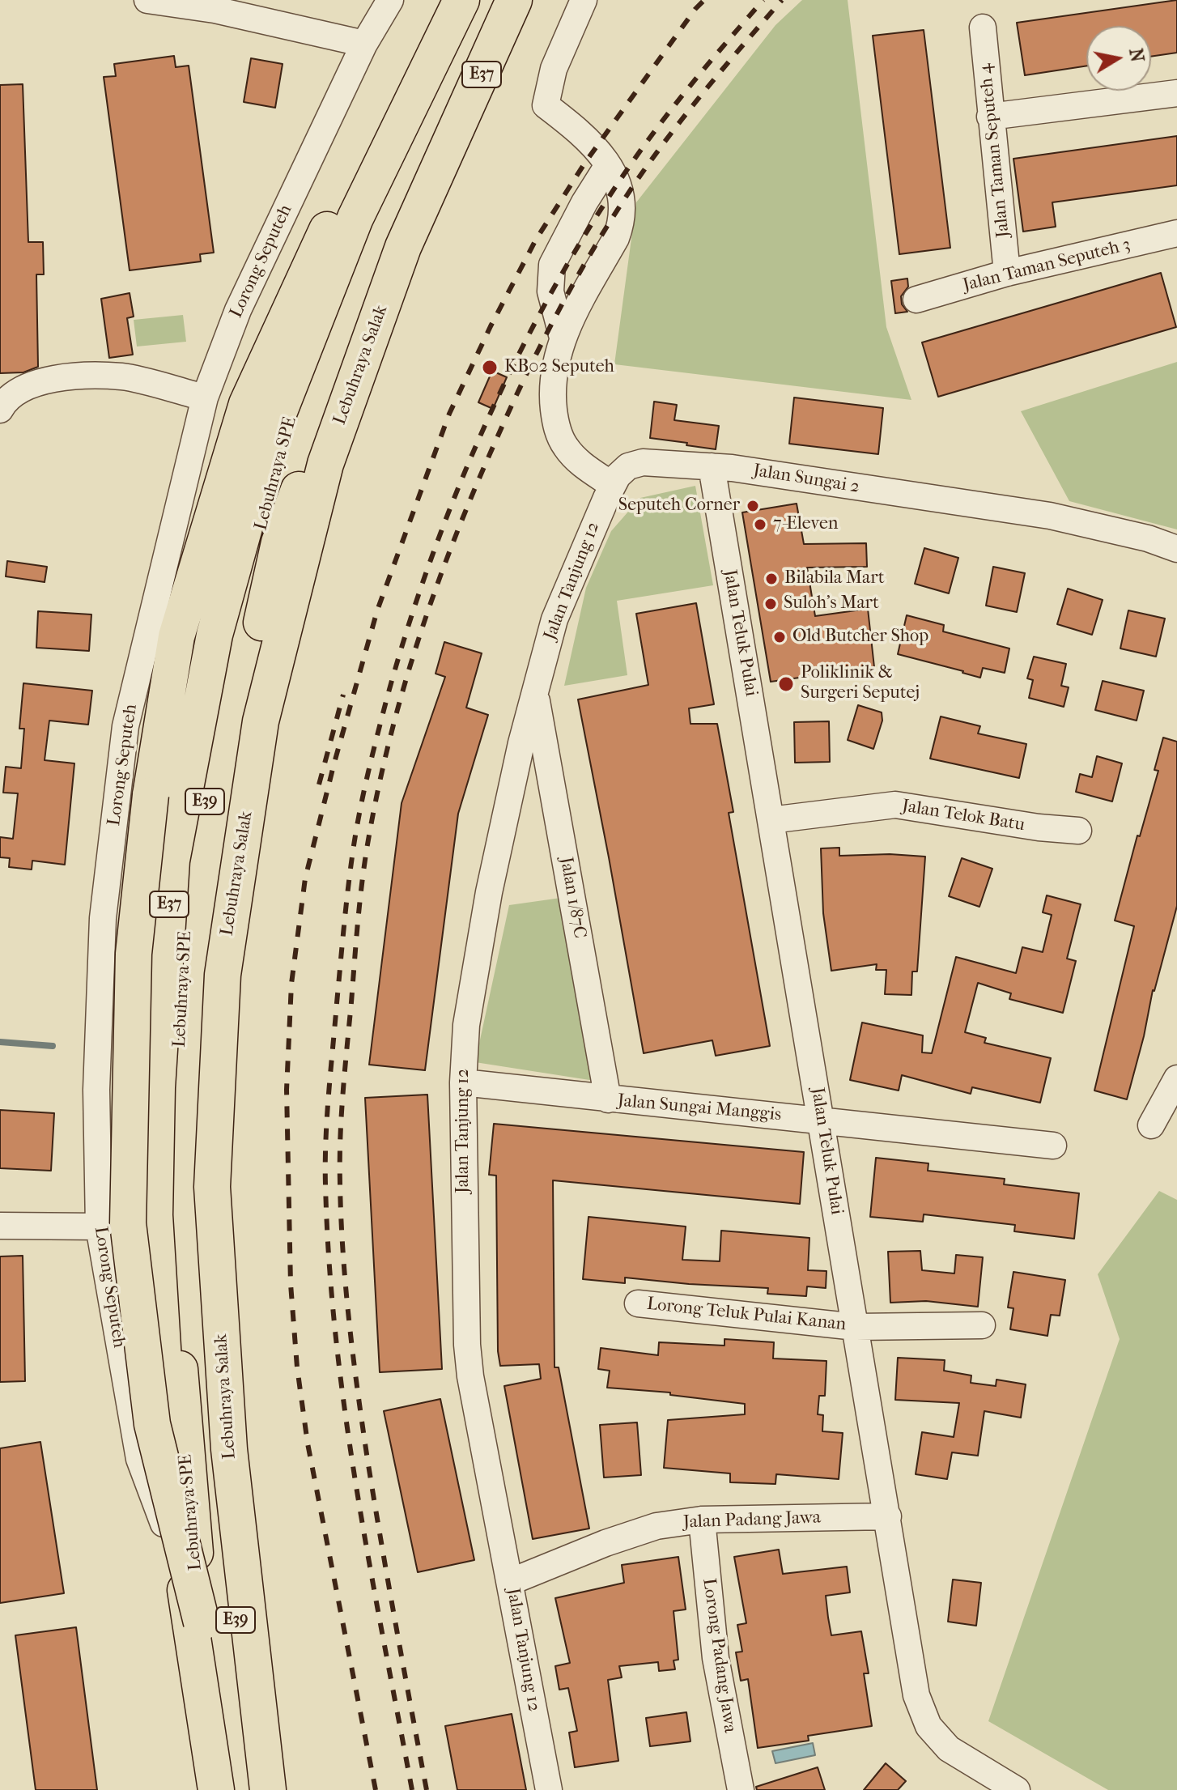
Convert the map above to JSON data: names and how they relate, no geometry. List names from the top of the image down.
{
  "streets": {
    "highway": [
      "E37",
      "Lebuhraya Salak",
      "Lebuhraya SPE",
      "E39"
    ],
    "street": [
      "Jalan Taman Seputeh 4",
      "Lorong Seputeh",
      "Jalan Taman Seputeh 3",
      "Jalan Sungai 2",
      "Jalan Tanjung 12",
      "Jalan Teluk Pulai",
      "Jalan Telok Batu",
      "Jalan 1/87C",
      "Jalan Sungai Manggis",
      "Lorong Teluk Pulai Kanan",
      "Jalan Padang Jawa",
      "Lorong Padang Jawa"
    ]
  },
  "crossings": [
    ["E37", "Lorong Seputeh"],
    ["E37", "Lebuhraya SPE"],
    ["Jalan Taman Seputeh 4", "Jalan Taman Seputeh 3"],
    ["Jalan Sungai 2", "Jalan Tanjung 12"],
    ["Jalan Sungai 2", "Jalan Teluk Pulai"],
    ["Jalan Tanjung 12", "Jalan 1/87C"],
    ["Jalan Tanjung 12", "Jalan Sungai Manggis"],
    ["Jalan Tanjung 12", "Jalan Padang Jawa"],
    ["Jalan Teluk Pulai", "Jalan Telok Batu"],
    ["Jalan Teluk Pulai", "Jalan Sungai Manggis"],
    ["Jalan Teluk Pulai", "Lorong Teluk Pulai Kanan"],
    ["Jalan Teluk Pulai", "Jalan Padang Jawa"],
    ["Jalan 1/87C", "Jalan Sungai Manggis"],
    ["Jalan Padang Jawa", "Lorong Padang Jawa"]
  ],
  "places": [
    "KB02 Seputeh",
    "Seputeh Corner",
    "7-Eleven",
    "Bilabila Mart",
    "Suloh’s Mart",
    "Old Butcher Shop",
    "Poliklinik & Surgeri Seputej"
  ],
  "north": "right"
}
